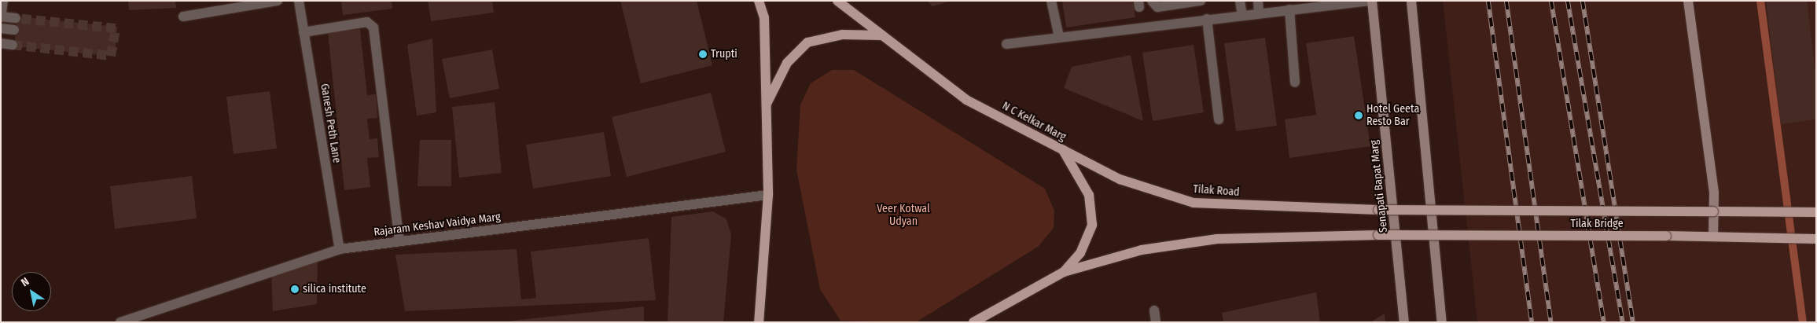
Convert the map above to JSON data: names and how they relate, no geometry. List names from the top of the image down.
{
  "streets": {
    "main road": [
      "N C Kelkar Marg",
      "Senapati Bapat Marg",
      "Tilak Road",
      "Tilak Bridge"
    ],
    "street": ["Ganesh Peth Lane", "Rajaram Keshav Vaidya Marg"]
  },
  "crossings": [
    ["N C Kelkar Marg", "Tilak Road"],
    ["N C Kelkar Marg", "Tilak Bridge"],
    ["Ganesh Peth Lane", "Rajaram Keshav Vaidya Marg"],
    ["Tilak Road", "Tilak Bridge"]
  ],
  "parks": ["Veer Kotwal Udyan"],
  "places": ["Trupti", "Hotel Geeta Resto Bar", "silica institute"],
  "north": "top left"
}
